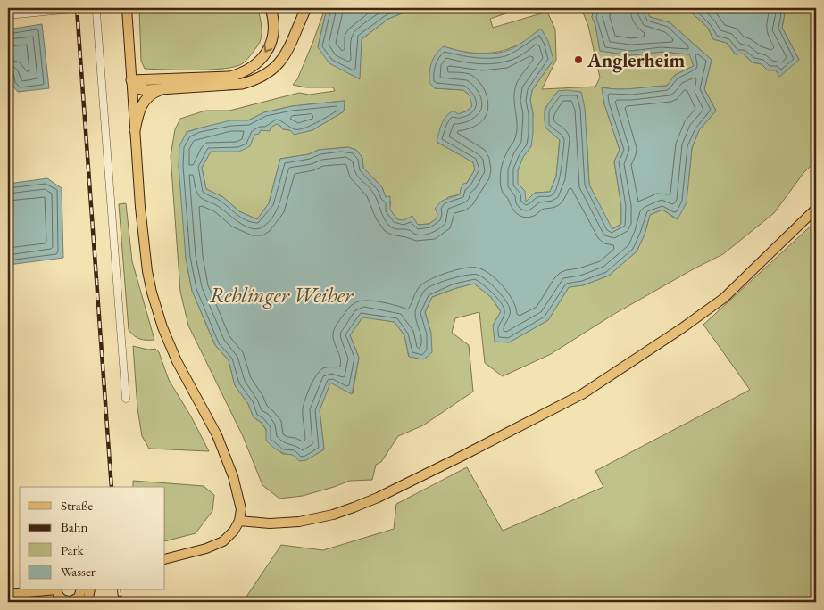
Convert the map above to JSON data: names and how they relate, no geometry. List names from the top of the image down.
{
  "water": ["Rehlinger Weiher"],
  "places": ["Anglerheim"],
  "legend": [
    "Straße",
    "Bahn",
    "Park",
    "Wasser"
  ]
}
